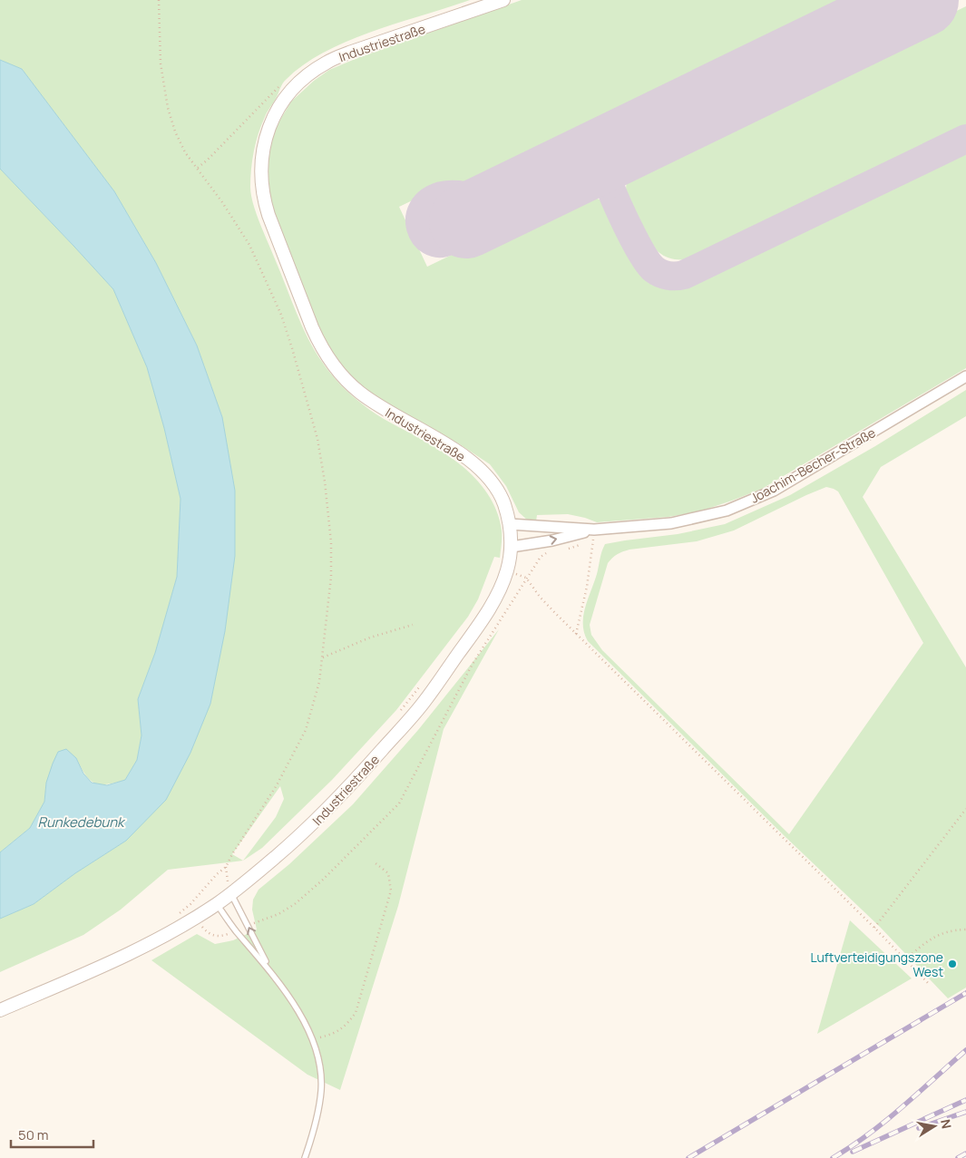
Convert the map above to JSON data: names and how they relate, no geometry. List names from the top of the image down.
{
  "streets": {
    "street": ["Industriestraße", "Joachim-Becher-Straße"]
  },
  "crossings": [
    ["Industriestraße", "Joachim-Becher-Straße"]
  ],
  "water": ["Runkedebunk"],
  "places": ["Luftverteidigungszone West"],
  "scale_bar": "50 m",
  "north": "right"
}
